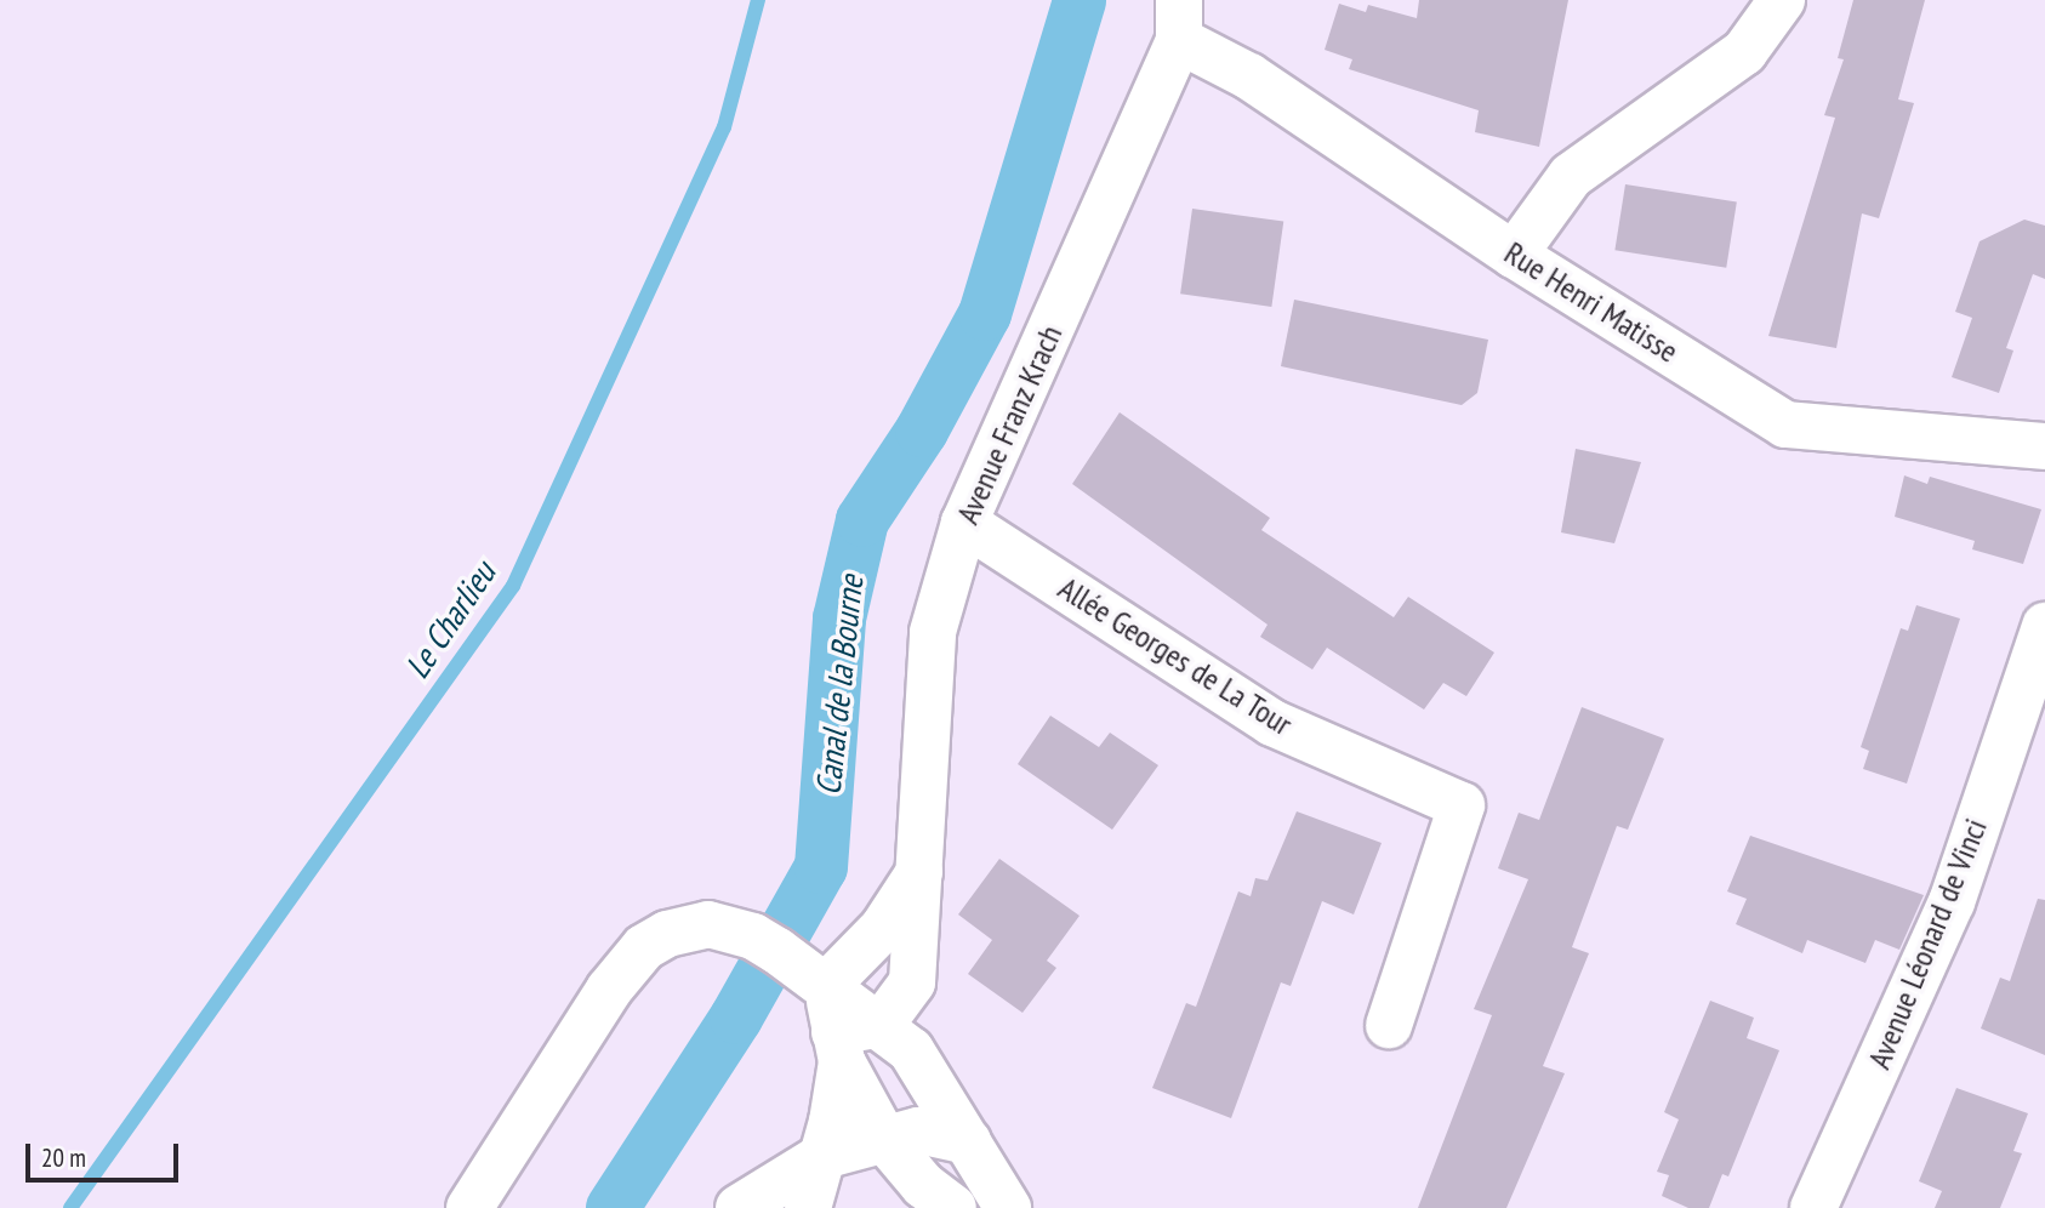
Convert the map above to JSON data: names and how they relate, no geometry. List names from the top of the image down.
{
  "streets": {
    "street": [
      "Rue Henri Matisse",
      "Avenue Franz Krach",
      "Allée Georges de La Tour",
      "Avenue Léonard de Vinci"
    ]
  },
  "crossings": [
    ["Rue Henri Matisse", "Avenue Franz Krach"],
    ["Avenue Franz Krach", "Allée Georges de La Tour"]
  ],
  "water": ["Le Charlieu", "Canal de la Bourne"],
  "scale_bar": "20 m"
}
